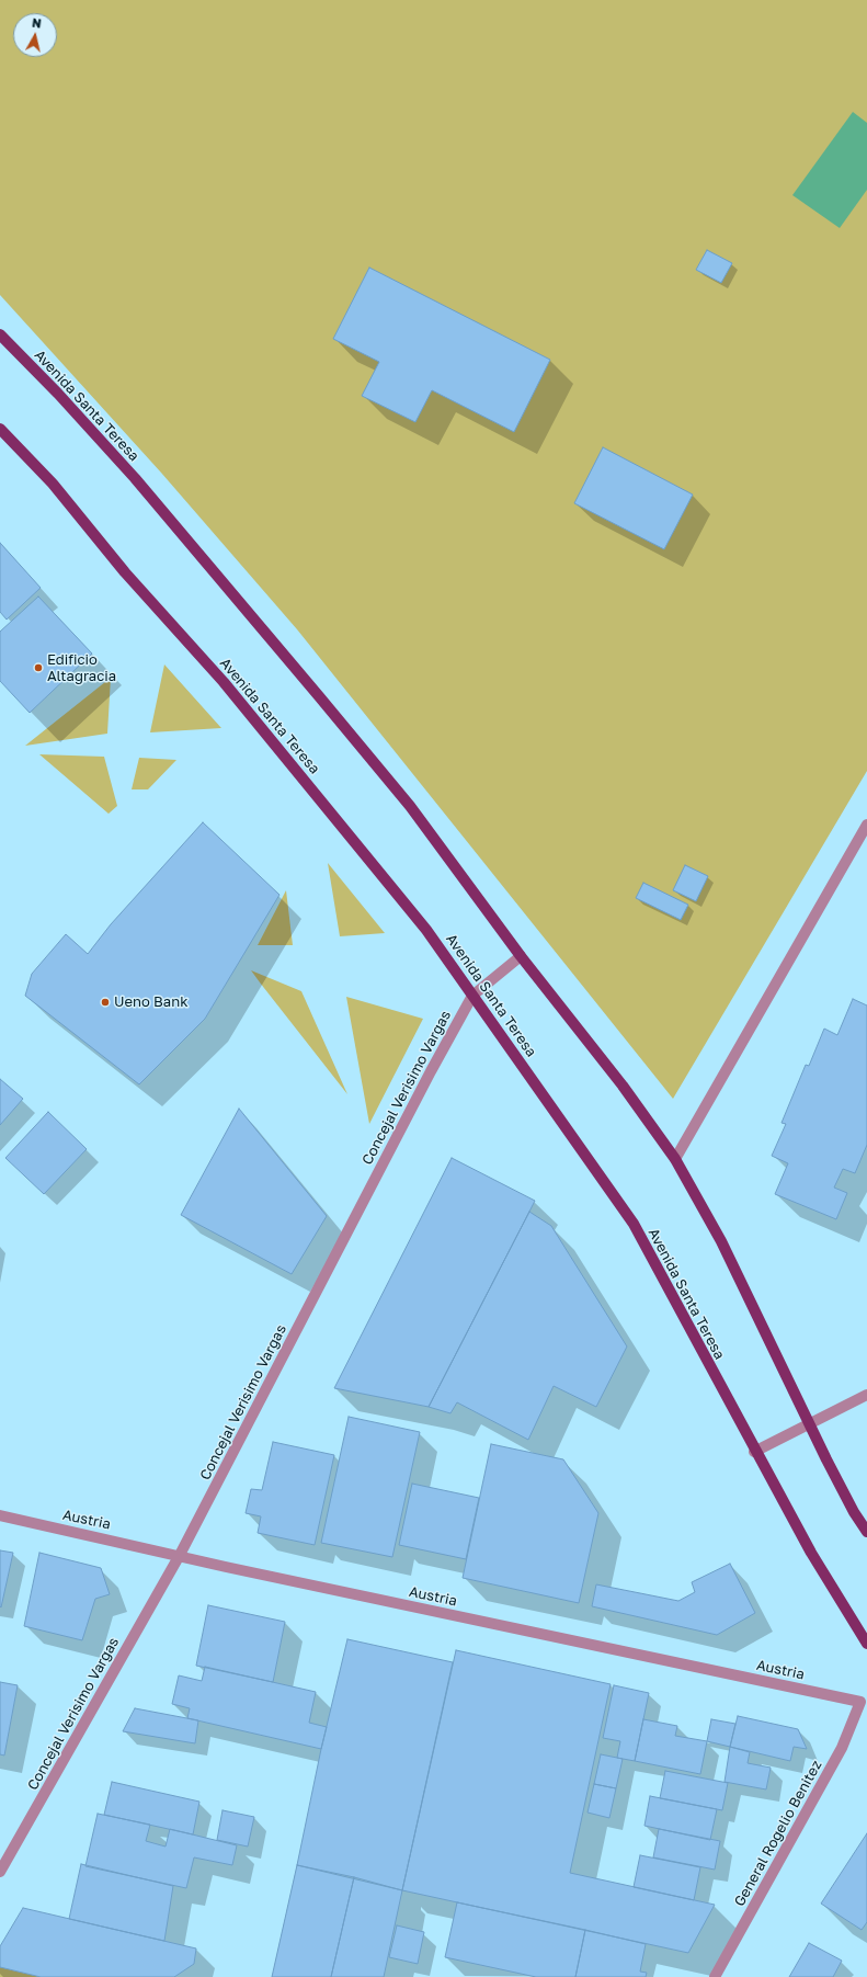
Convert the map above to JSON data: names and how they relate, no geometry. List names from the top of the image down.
{
  "streets": {
    "main road": ["Avenida Santa Teresa"],
    "street": ["Concejal Verisimo Vargas", "Austria", "General Rogelio Benitez"]
  },
  "crossings": [
    ["Avenida Santa Teresa", "Concejal Verisimo Vargas"],
    ["Concejal Verisimo Vargas", "Austria"],
    ["Austria", "General Rogelio Benitez"]
  ],
  "places": ["Edificio Altagracia", "Ueno Bank"],
  "north": "top"
}
